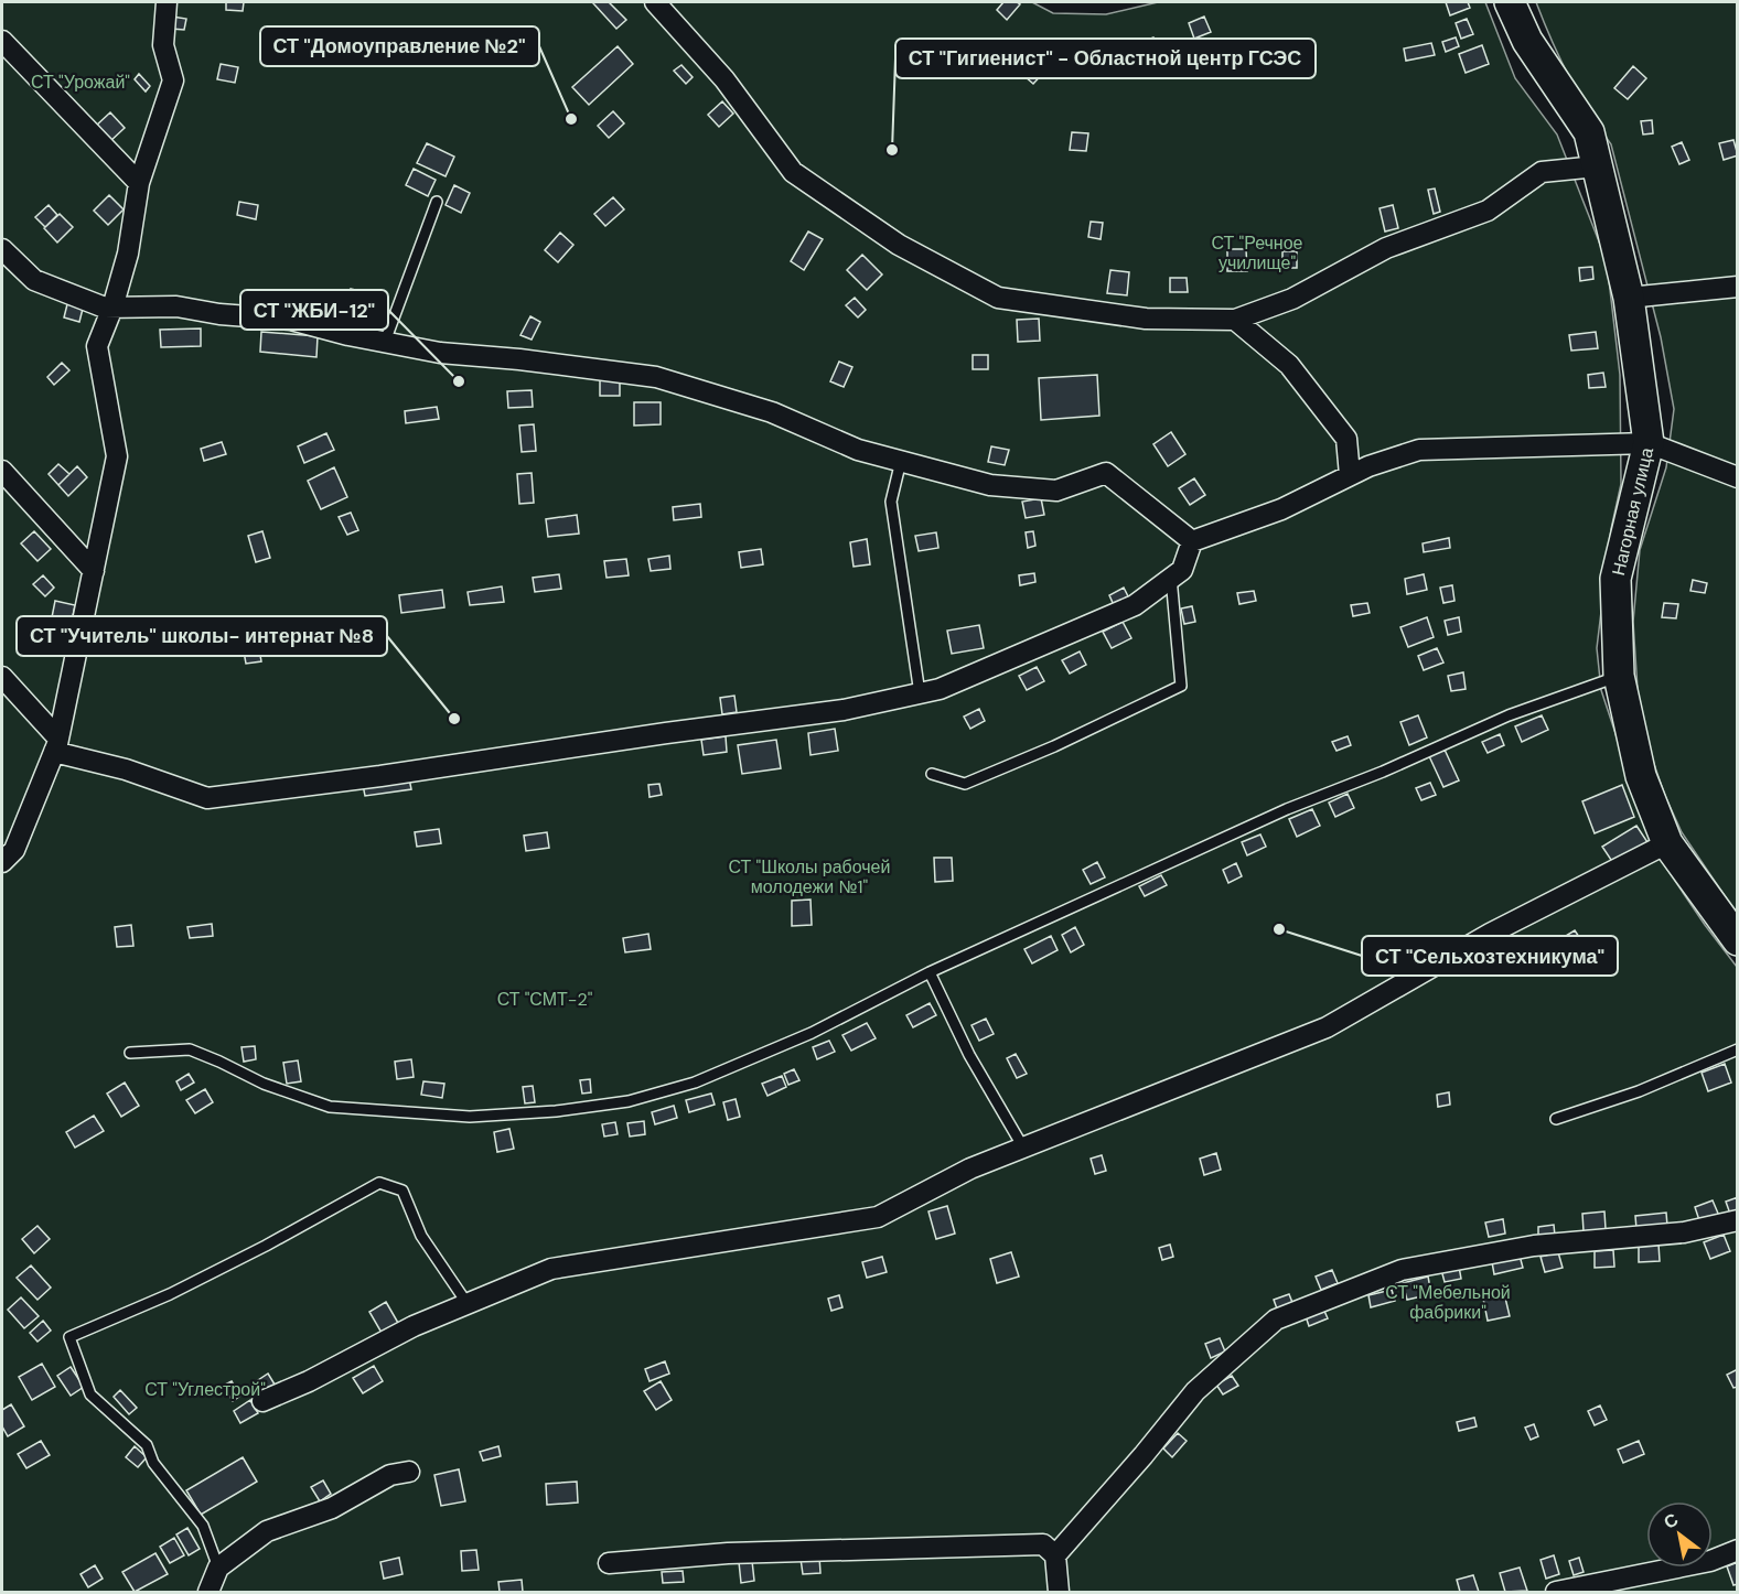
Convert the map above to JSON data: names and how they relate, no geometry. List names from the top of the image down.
{
  "streets": {
    "street": ["Нагорная улица"]
  },
  "parks": [
    "СТ \"Урожай\"",
    "СТ \"Речное училище\"",
    "СТ \"Школы рабочей молодежи №1\"",
    "СТ \"СМТ-2\"",
    "СТ \"Мебельной фабрики\"",
    "СТ \"Углестрой\""
  ],
  "places": [
    "СТ \"Домоуправление №2\"",
    "СТ \"Гигиенист\" - Областной центр ГСЭС",
    "СТ \"ЖБИ-12\"",
    "СТ \"Учитель\" школы- интернат №8",
    "СТ \"Сельхозтехникума\""
  ],
  "north": "top left"
}
